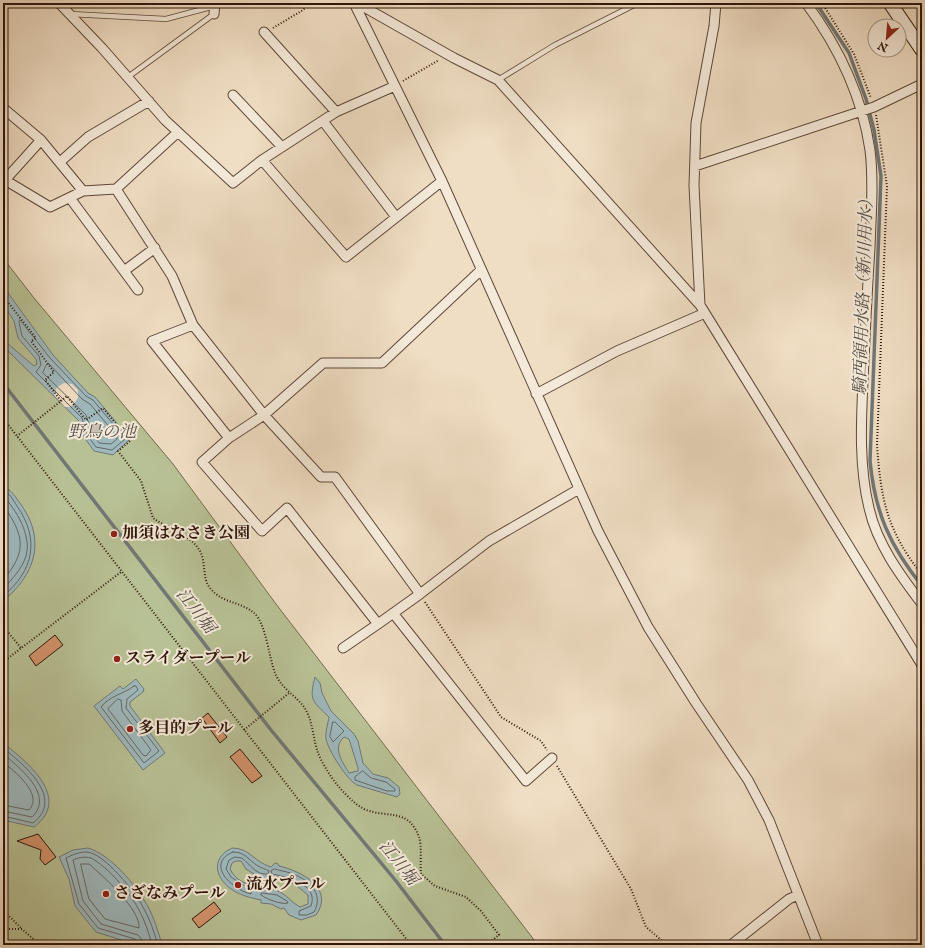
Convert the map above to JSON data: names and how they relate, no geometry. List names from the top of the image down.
{
  "water": ["騎西領用水路（新川用水）", "野鳥の池", "江川堀"],
  "places": [
    "加須はなさき公園",
    "スライダープール",
    "多目的プール",
    "流水プール",
    "さざなみプール"
  ],
  "north": "bottom left"
}
